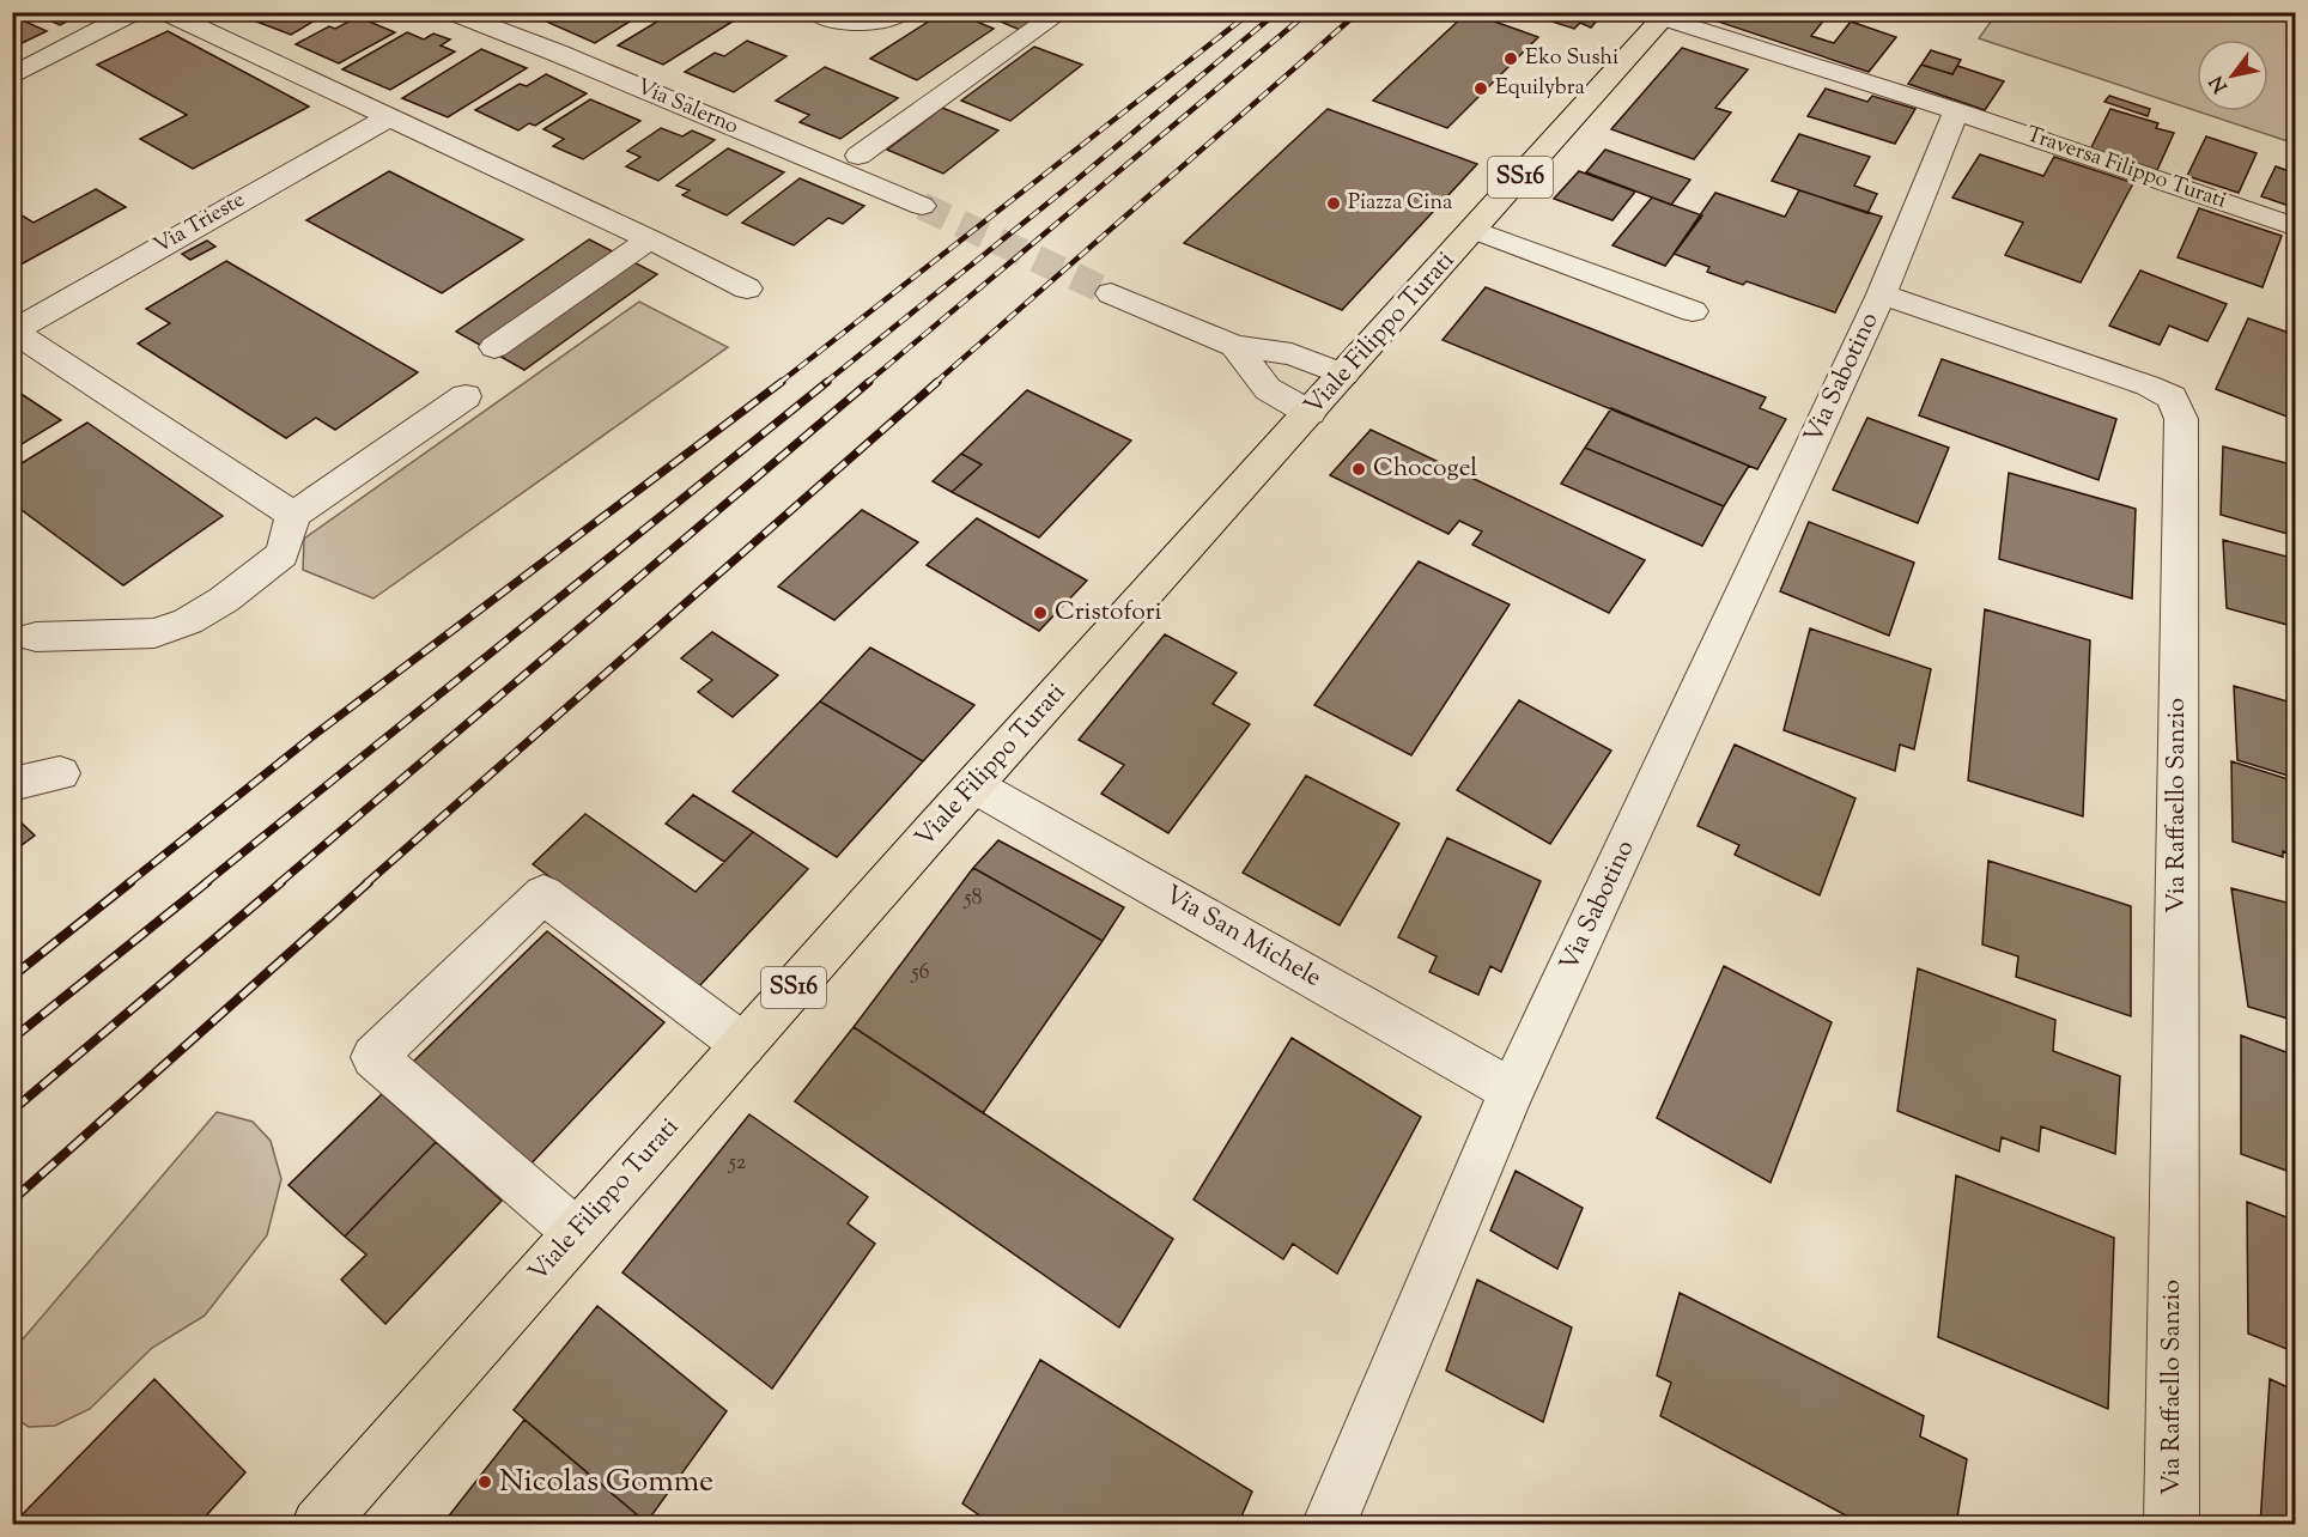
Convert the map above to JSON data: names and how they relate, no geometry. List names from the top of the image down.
{
  "streets": {
    "main road": ["SS16", "Viale Filippo Turati"],
    "street": [
      "Via Salerno",
      "Traversa Filippo Turati",
      "Via Trieste",
      "Via Sabotino",
      "Via Raffaello Sanzio",
      "Via San Michele"
    ]
  },
  "crossings": [
    ["Traversa Filippo Turati", "Viale Filippo Turati"],
    ["Viale Filippo Turati", "Via San Michele"],
    ["Via Sabotino", "Via Raffaello Sanzio"],
    ["Via Sabotino", "Via San Michele"]
  ],
  "places": [
    "Eko Sushi",
    "Equilybra",
    "Piazza Cina",
    "Chocogel",
    "Cristofori",
    "Nicolas Gomme"
  ],
  "house_numbers": ["58", "56", "52"],
  "north": "bottom left"
}
